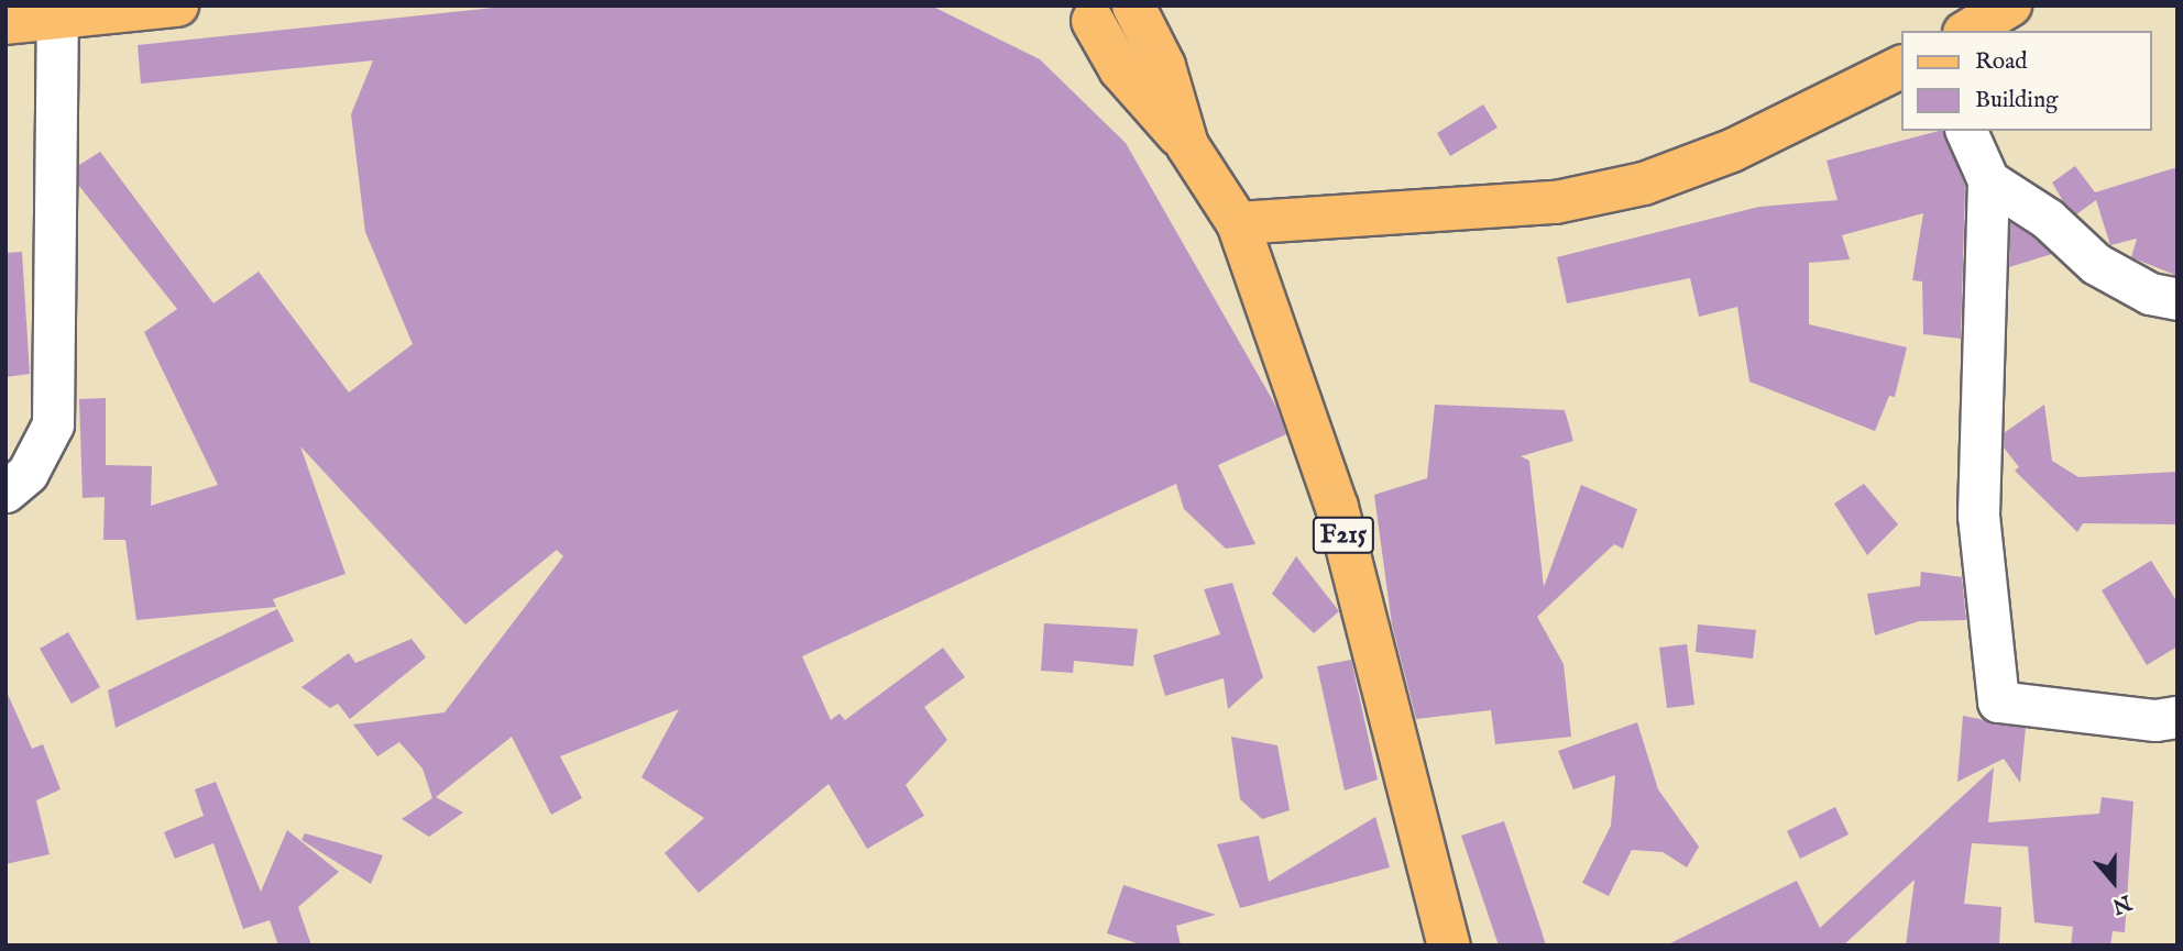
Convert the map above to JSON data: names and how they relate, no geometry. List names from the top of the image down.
{
  "streets": {
    "main road": ["F215"]
  },
  "legend": ["Road", "Building"],
  "north": "bottom"
}
